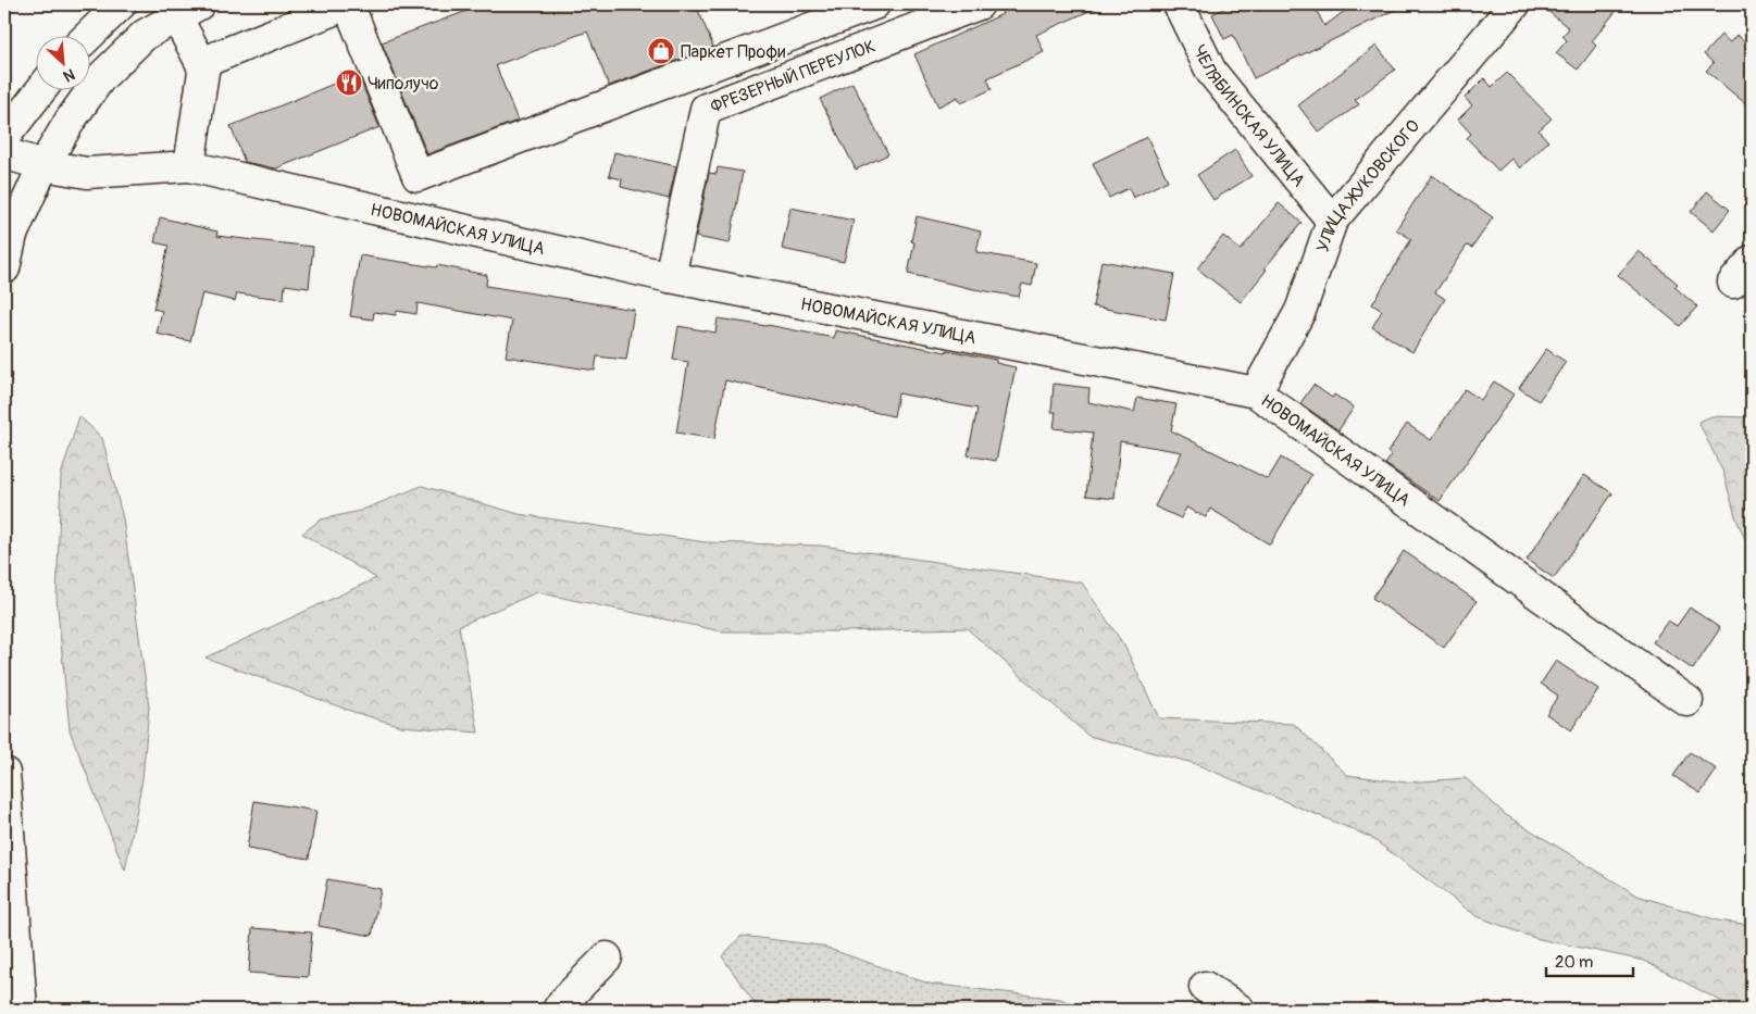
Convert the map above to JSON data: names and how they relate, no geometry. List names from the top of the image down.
{
  "streets": {
    "street": [
      "ФРЕЗЕРНЫЙ ПЕРЕУЛОК",
      "ЧЕЛЯБИНСКАЯ УЛИЦА",
      "УЛИЦА ЖУКОВСКОГО",
      "НОВОМАЙСКАЯ УЛИЦА"
    ]
  },
  "crossings": [
    ["ФРЕЗЕРНЫЙ ПЕРЕУЛОК", "НОВОМАЙСКАЯ УЛИЦА"],
    ["ЧЕЛЯБИНСКАЯ УЛИЦА", "УЛИЦА ЖУКОВСКОГО"],
    ["УЛИЦА ЖУКОВСКОГО", "НОВОМАЙСКАЯ УЛИЦА"]
  ],
  "places": {
    "shop": ["Паркет Профи"],
    "restaurant": ["Чиполучо"]
  },
  "scale_bar": "20 m",
  "north": "bottom right"
}
